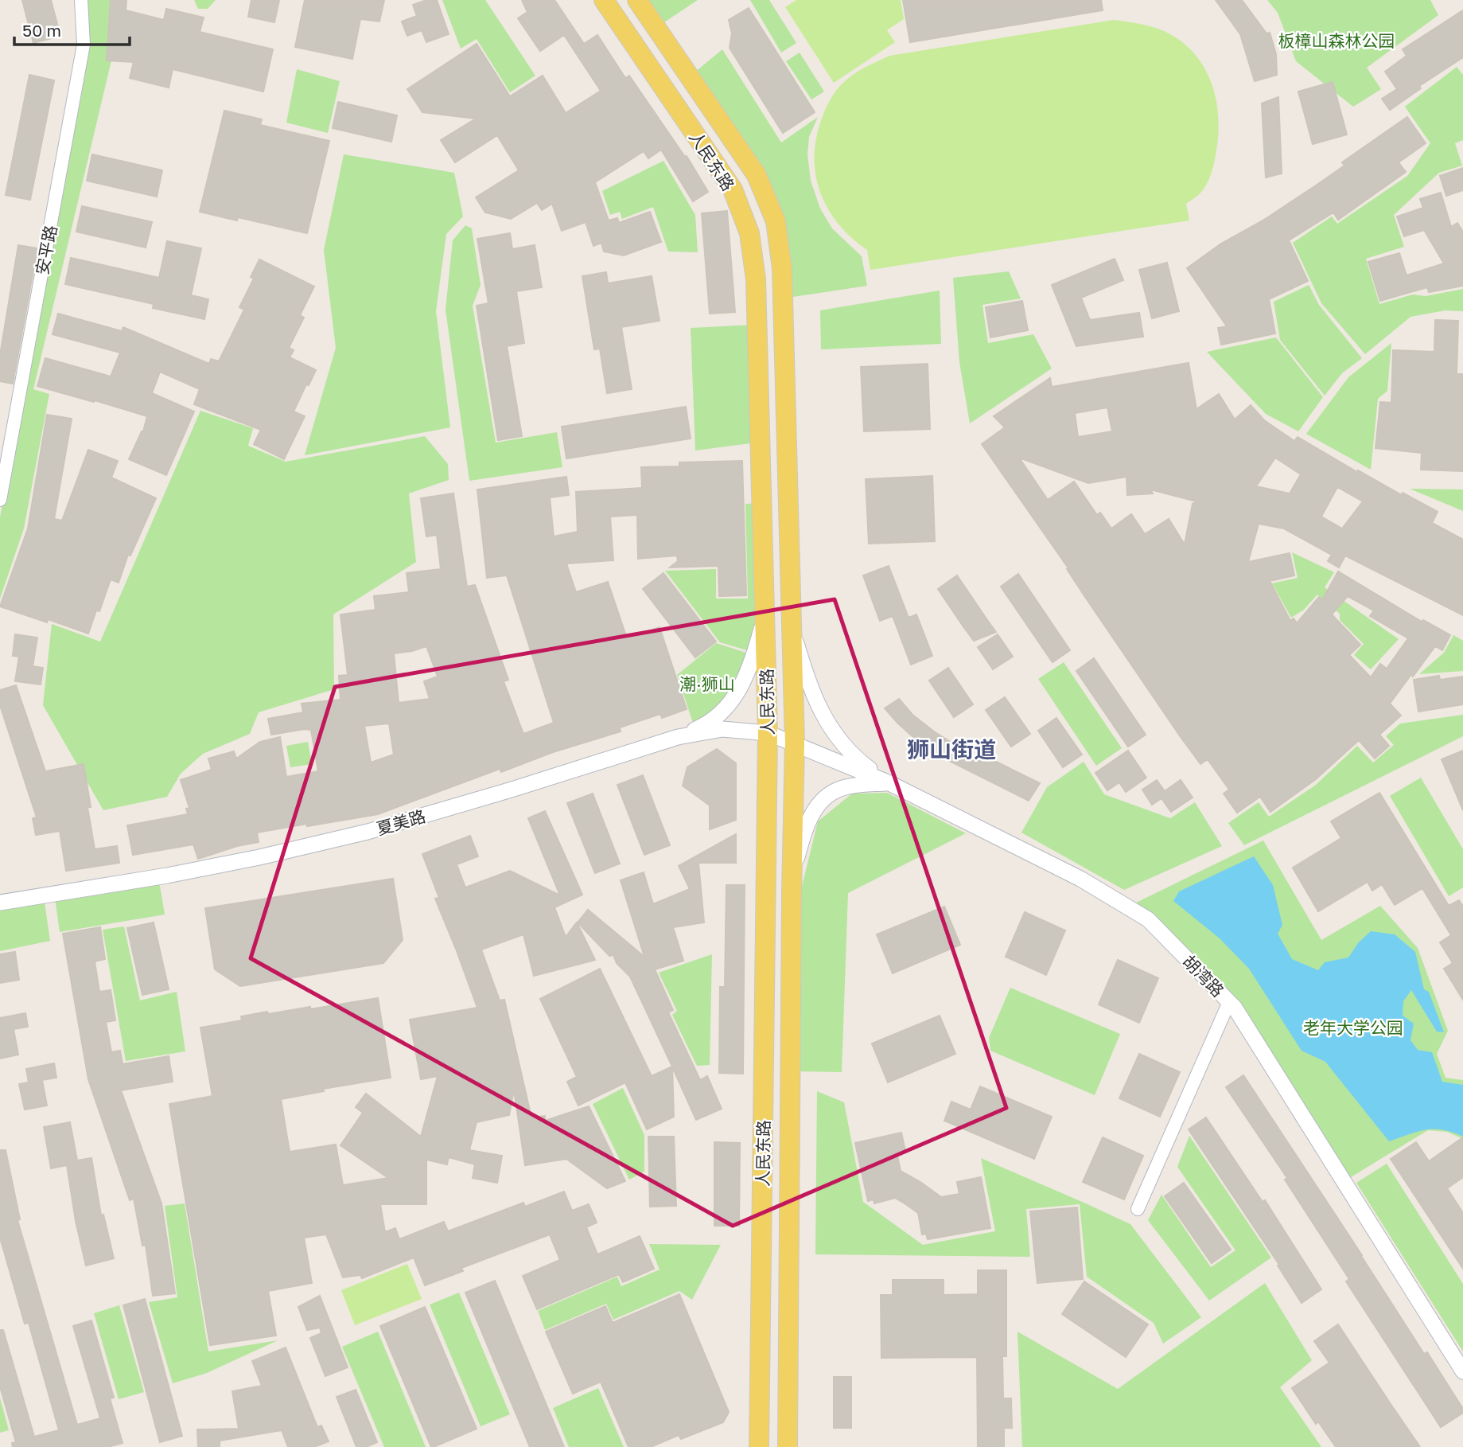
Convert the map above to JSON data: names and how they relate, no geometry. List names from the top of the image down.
{
  "streets": {
    "main road": ["人民东路"],
    "street": ["安平路", "夏美路", "胡湾路"]
  },
  "crossings": [
    ["人民东路", "夏美路"],
    ["人民东路", "胡湾路"],
    ["夏美路", "胡湾路"]
  ],
  "districts": ["狮山街道"],
  "parks": ["板樟山森林公园", "潮·狮山", "老年大学公园"],
  "scale_bar": "50 m"
}
